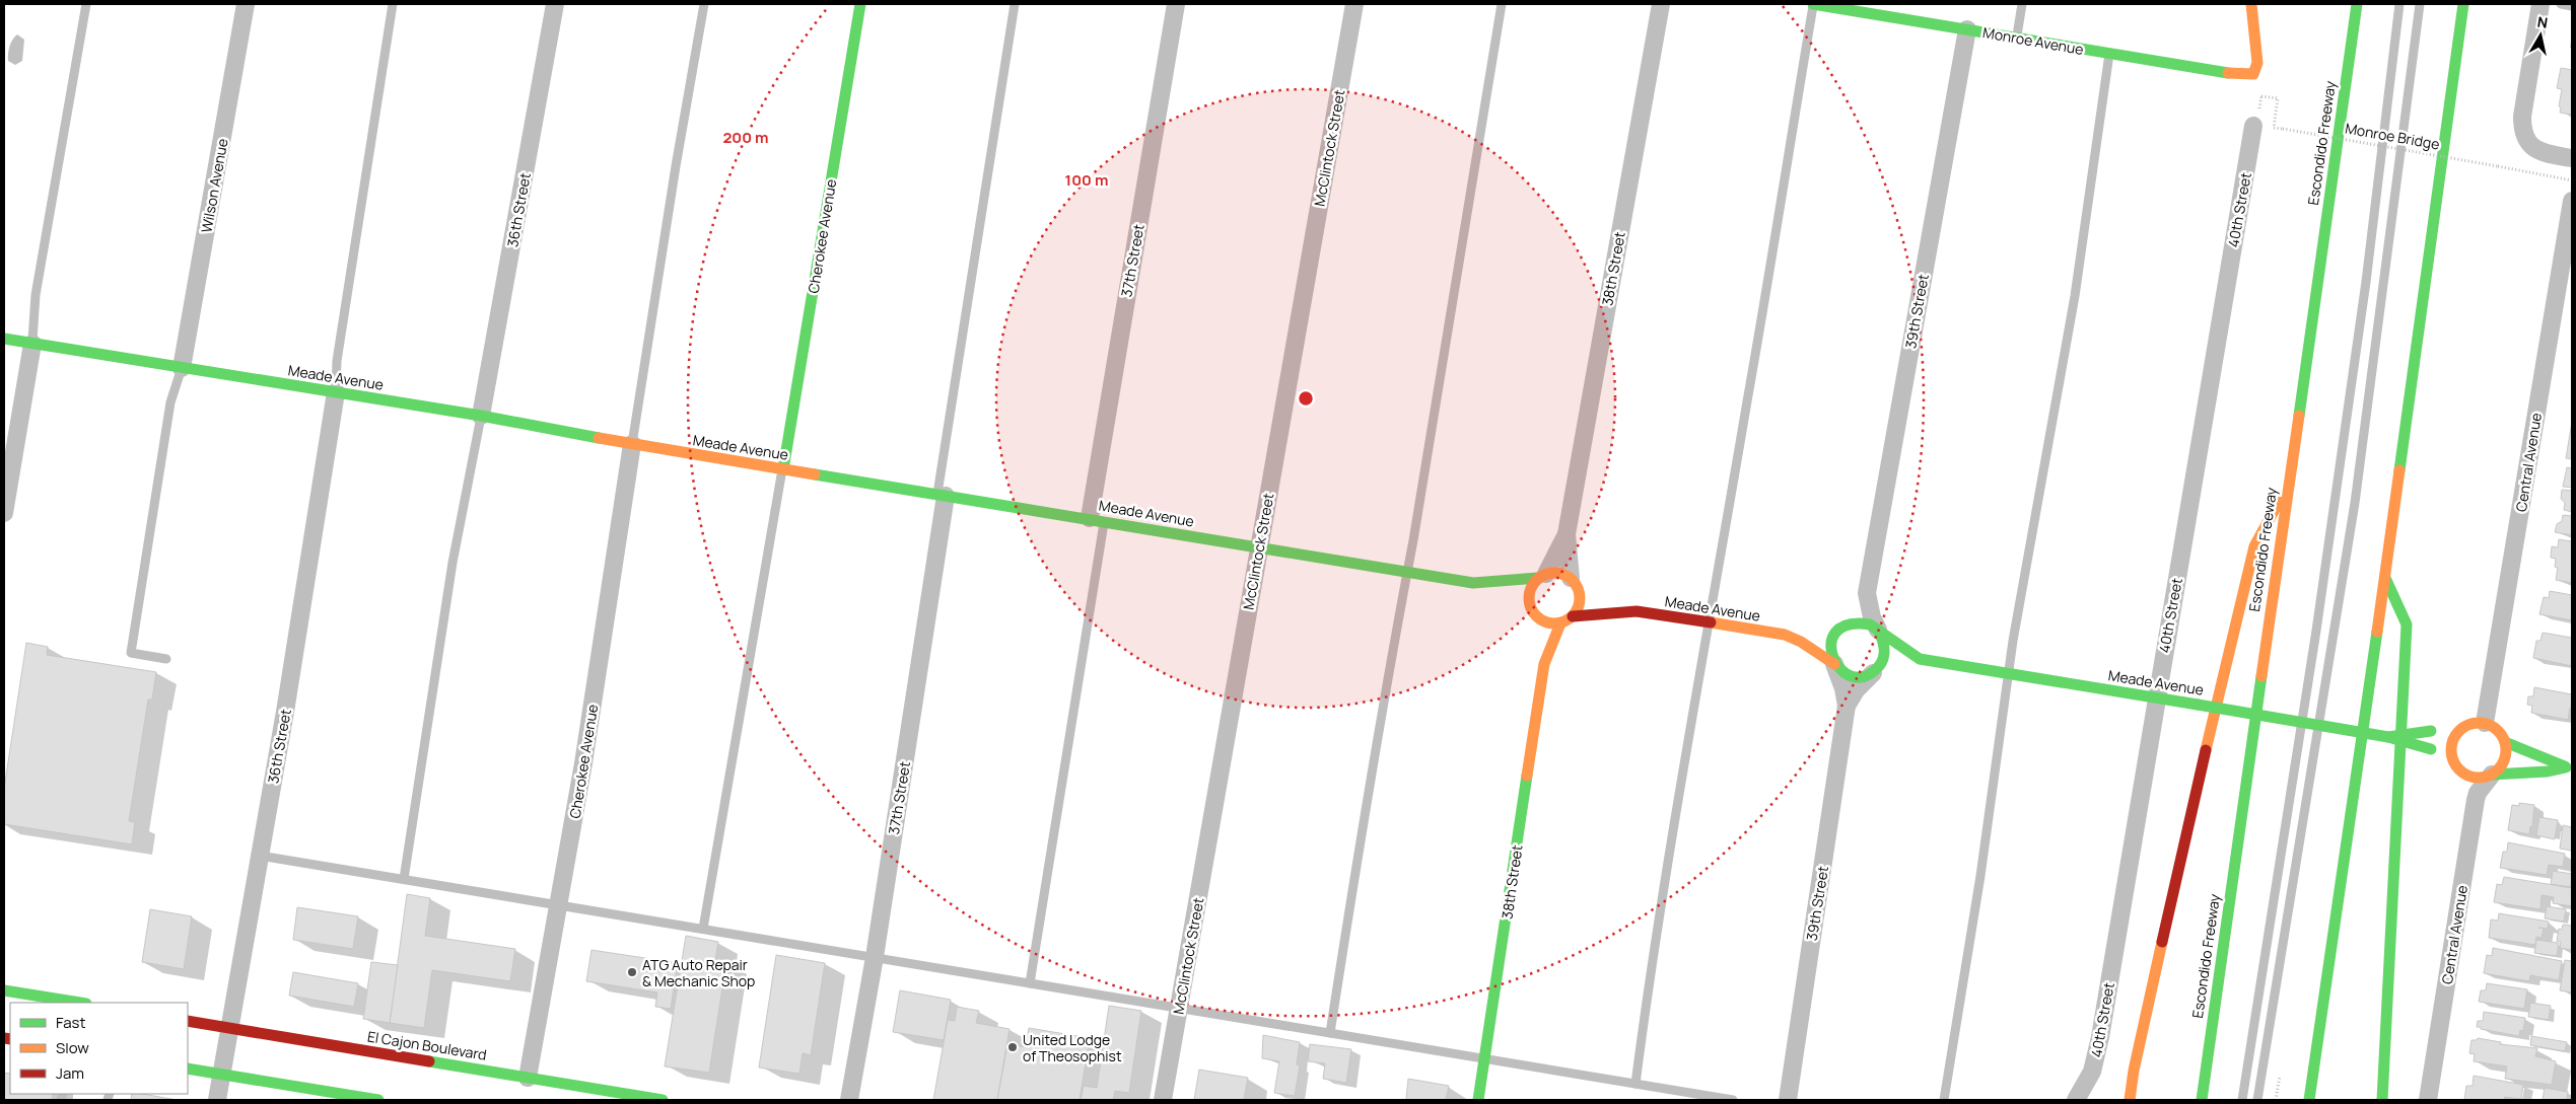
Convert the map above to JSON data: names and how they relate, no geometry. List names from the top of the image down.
{
  "streets": {
    "main road": [
      "Monroe Avenue",
      "Escondido Freeway",
      "Cherokee Avenue",
      "38th Street",
      "Meade Avenue",
      "El Cajon Boulevard"
    ],
    "street": [
      "McClintock Street",
      "Wilson Avenue",
      "36th Street",
      "40th Street",
      "37th Street",
      "39th Street",
      "Central Avenue"
    ],
    "path": ["Monroe Bridge"]
  },
  "crossings": [
    ["Monroe Avenue", "39th Street"],
    ["McClintock Street", "Meade Avenue"],
    ["Wilson Avenue", "Meade Avenue"],
    ["36th Street", "Meade Avenue"],
    ["36th Street", "El Cajon Boulevard"],
    ["40th Street", "Meade Avenue"],
    ["Cherokee Avenue", "Meade Avenue"],
    ["Cherokee Avenue", "El Cajon Boulevard"],
    ["37th Street", "Meade Avenue"],
    ["38th Street", "Meade Avenue"],
    ["39th Street", "Meade Avenue"],
    ["Meade Avenue", "Central Avenue"]
  ],
  "places": ["ATG Auto Repair & Mechanic Shop", "United Lodge of Theosophist"],
  "legend": ["Fast", "Slow", "Jam"],
  "north": "top",
  "rings": ["200 m", "100 m"]
}
